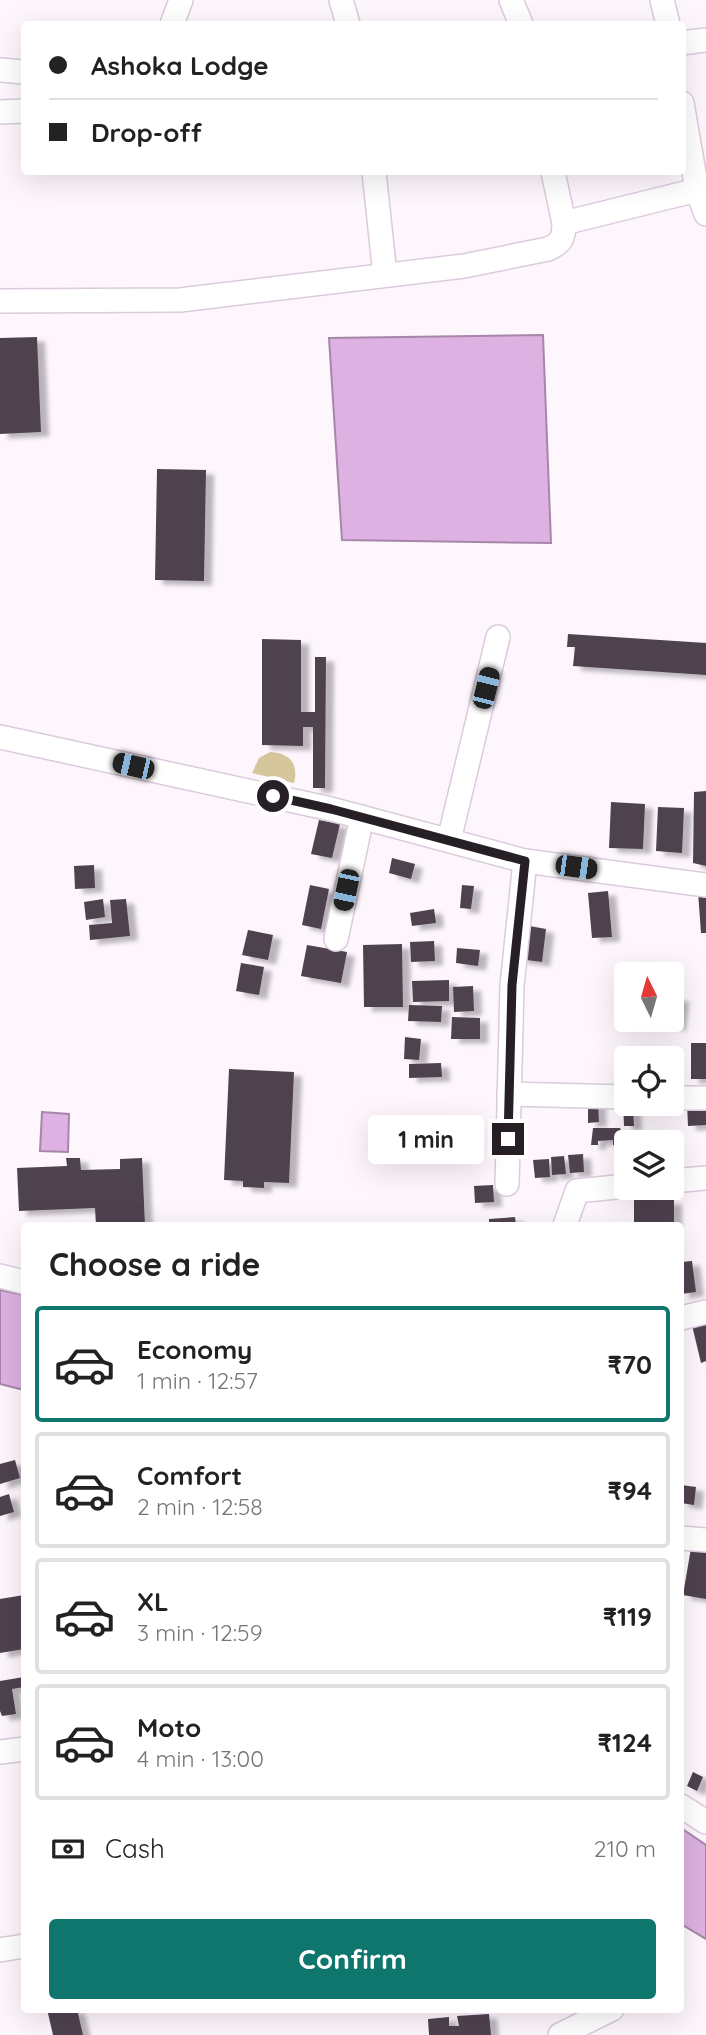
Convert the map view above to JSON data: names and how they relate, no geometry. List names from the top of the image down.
{
  "north": "top",
  "page": {
    "banner": ["Ashoka Lodge", "Drop-off"],
    "bubble": "1 min",
    "heading": "Choose a ride",
    "list": [
      {
        "name": "Economy",
        "note": "1 min · 12:57",
        "value": "₹70"
      },
      {
        "name": "Comfort",
        "note": "2 min · 12:58",
        "value": "₹94"
      },
      {
        "name": "XL",
        "note": "3 min · 12:59",
        "value": "₹119"
      },
      {
        "name": "Moto",
        "note": "4 min · 13:00",
        "value": "₹124"
      }
    ],
    "pay": ["Cash", "210 m"],
    "buttons": "Confirm"
  }
}
